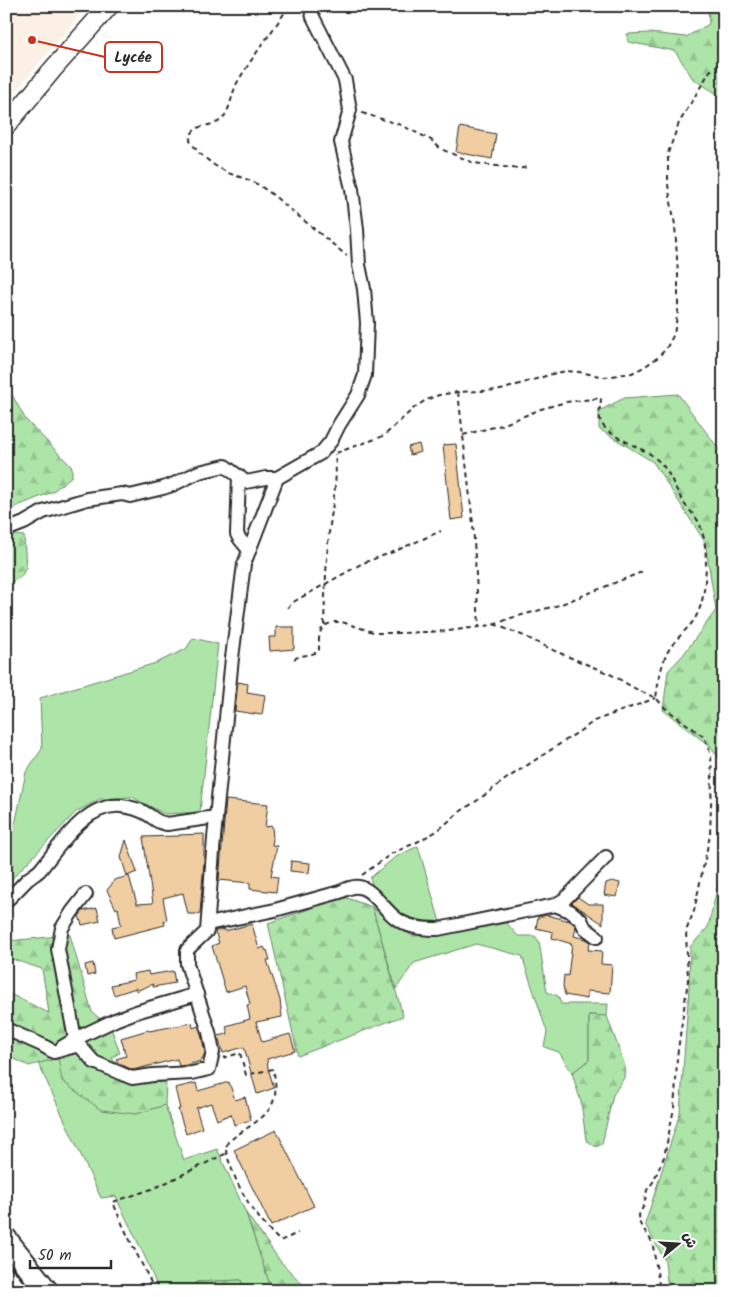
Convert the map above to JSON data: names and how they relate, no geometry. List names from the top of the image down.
{
  "places": ["Lycée"],
  "scale_bar": "50 m",
  "north": "right"
}
